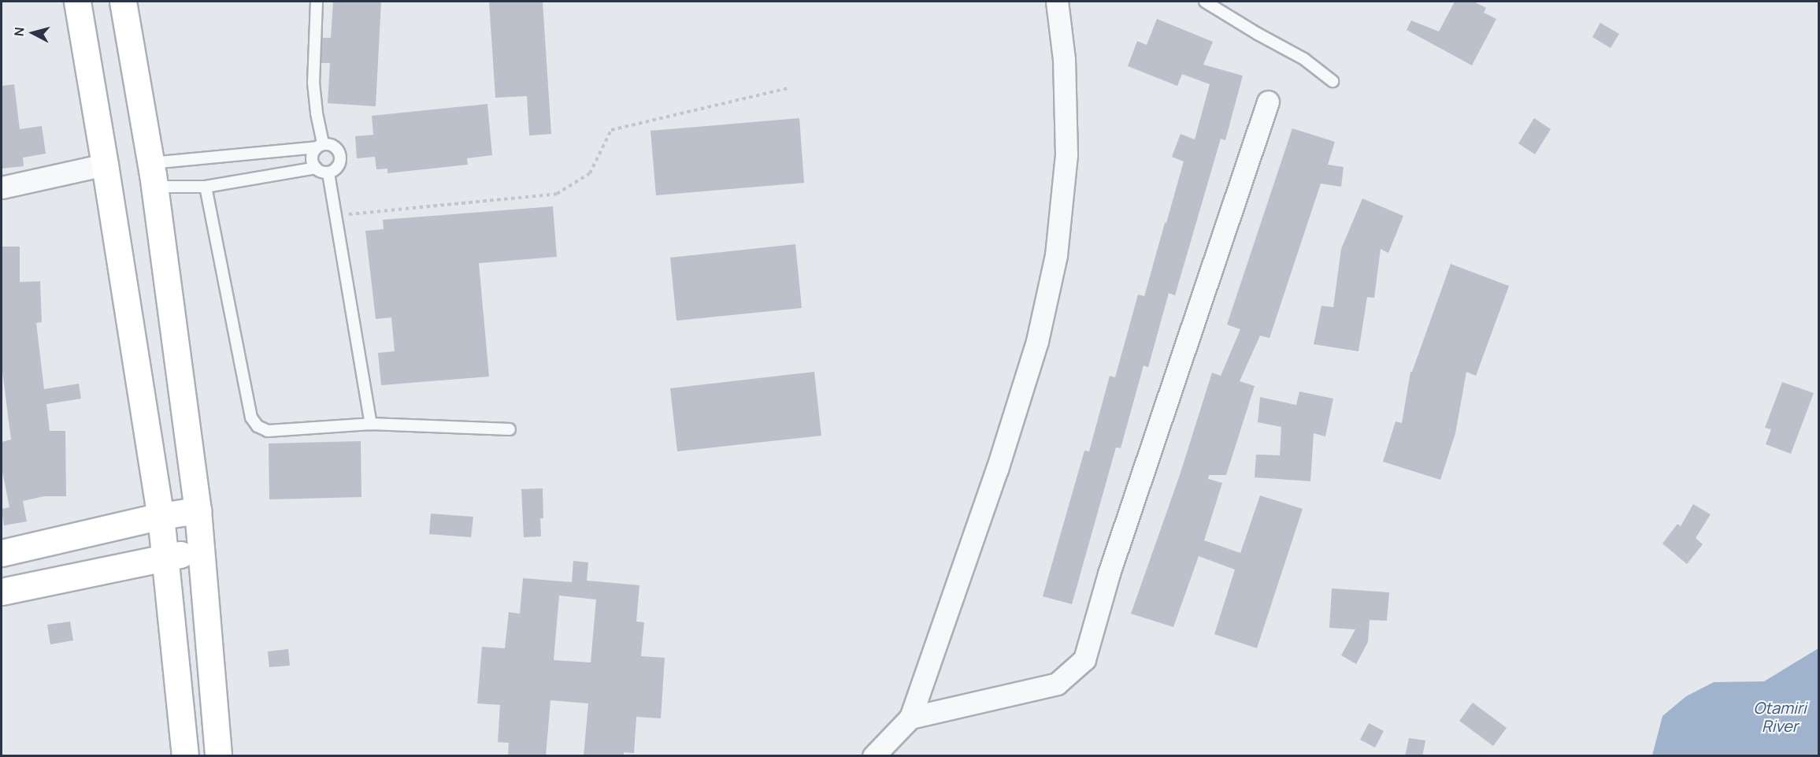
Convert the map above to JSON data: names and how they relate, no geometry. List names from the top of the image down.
{
  "water": ["Otamiri River"],
  "north": "left"
}
